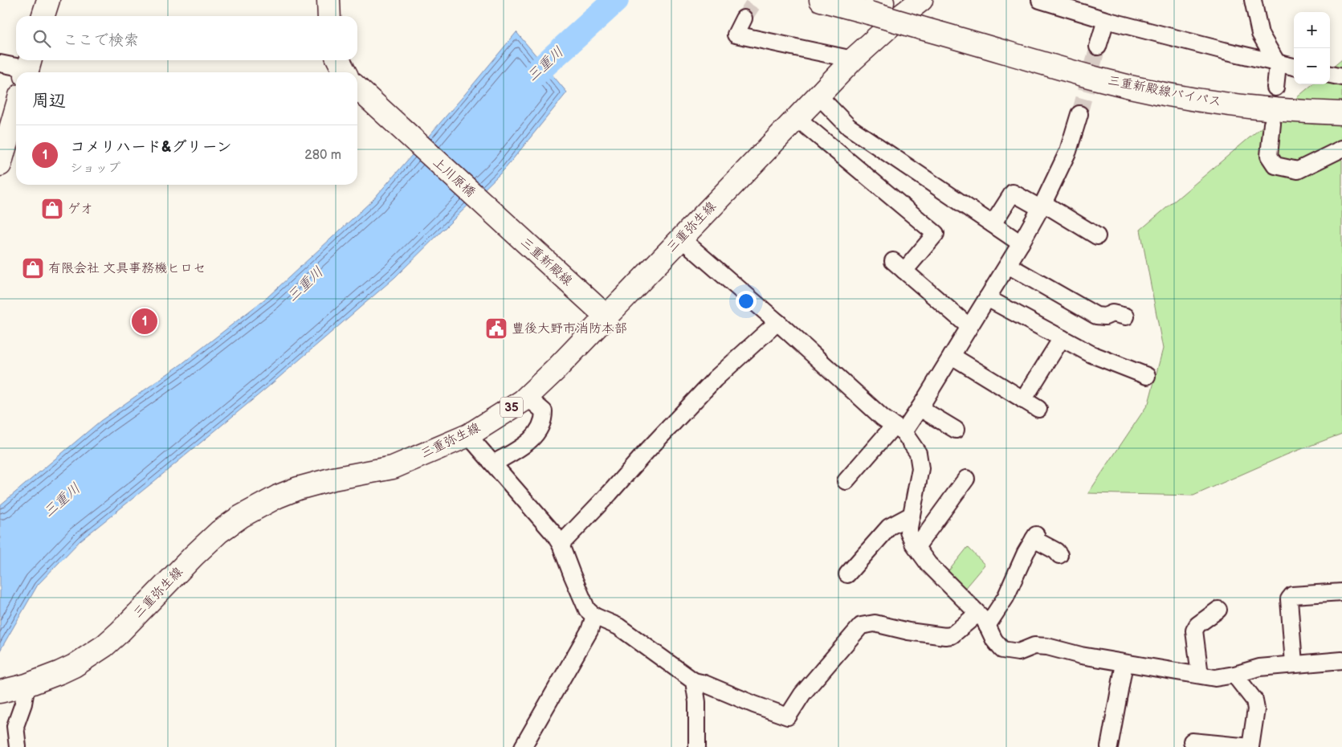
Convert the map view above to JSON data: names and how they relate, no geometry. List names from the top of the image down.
{
  "streets": {
    "main road": [
      "三重新殿線バイパス",
      "上川原橋",
      "三重弥生線",
      "三重新殿線",
      "35"
    ]
  },
  "crossings": [
    ["上川原橋", "三重新殿線"],
    ["三重弥生線", "三重新殿線"]
  ],
  "water": ["三重川"],
  "places": {
    "shop": ["ゲオ", "有限会社 文具事務機ヒロセ"],
    "public building": ["豊後大野市消防本部"]
  },
  "page": {
    "map_buttons": ["+", "−"],
    "search": "ここで検索",
    "heading": "周辺",
    "list": [
      {
        "mark": "1",
        "name": "コメリハード&グリーン",
        "note": "ショップ",
        "value": "280 m"
      }
    ],
    "pins": "1"
  }
}
